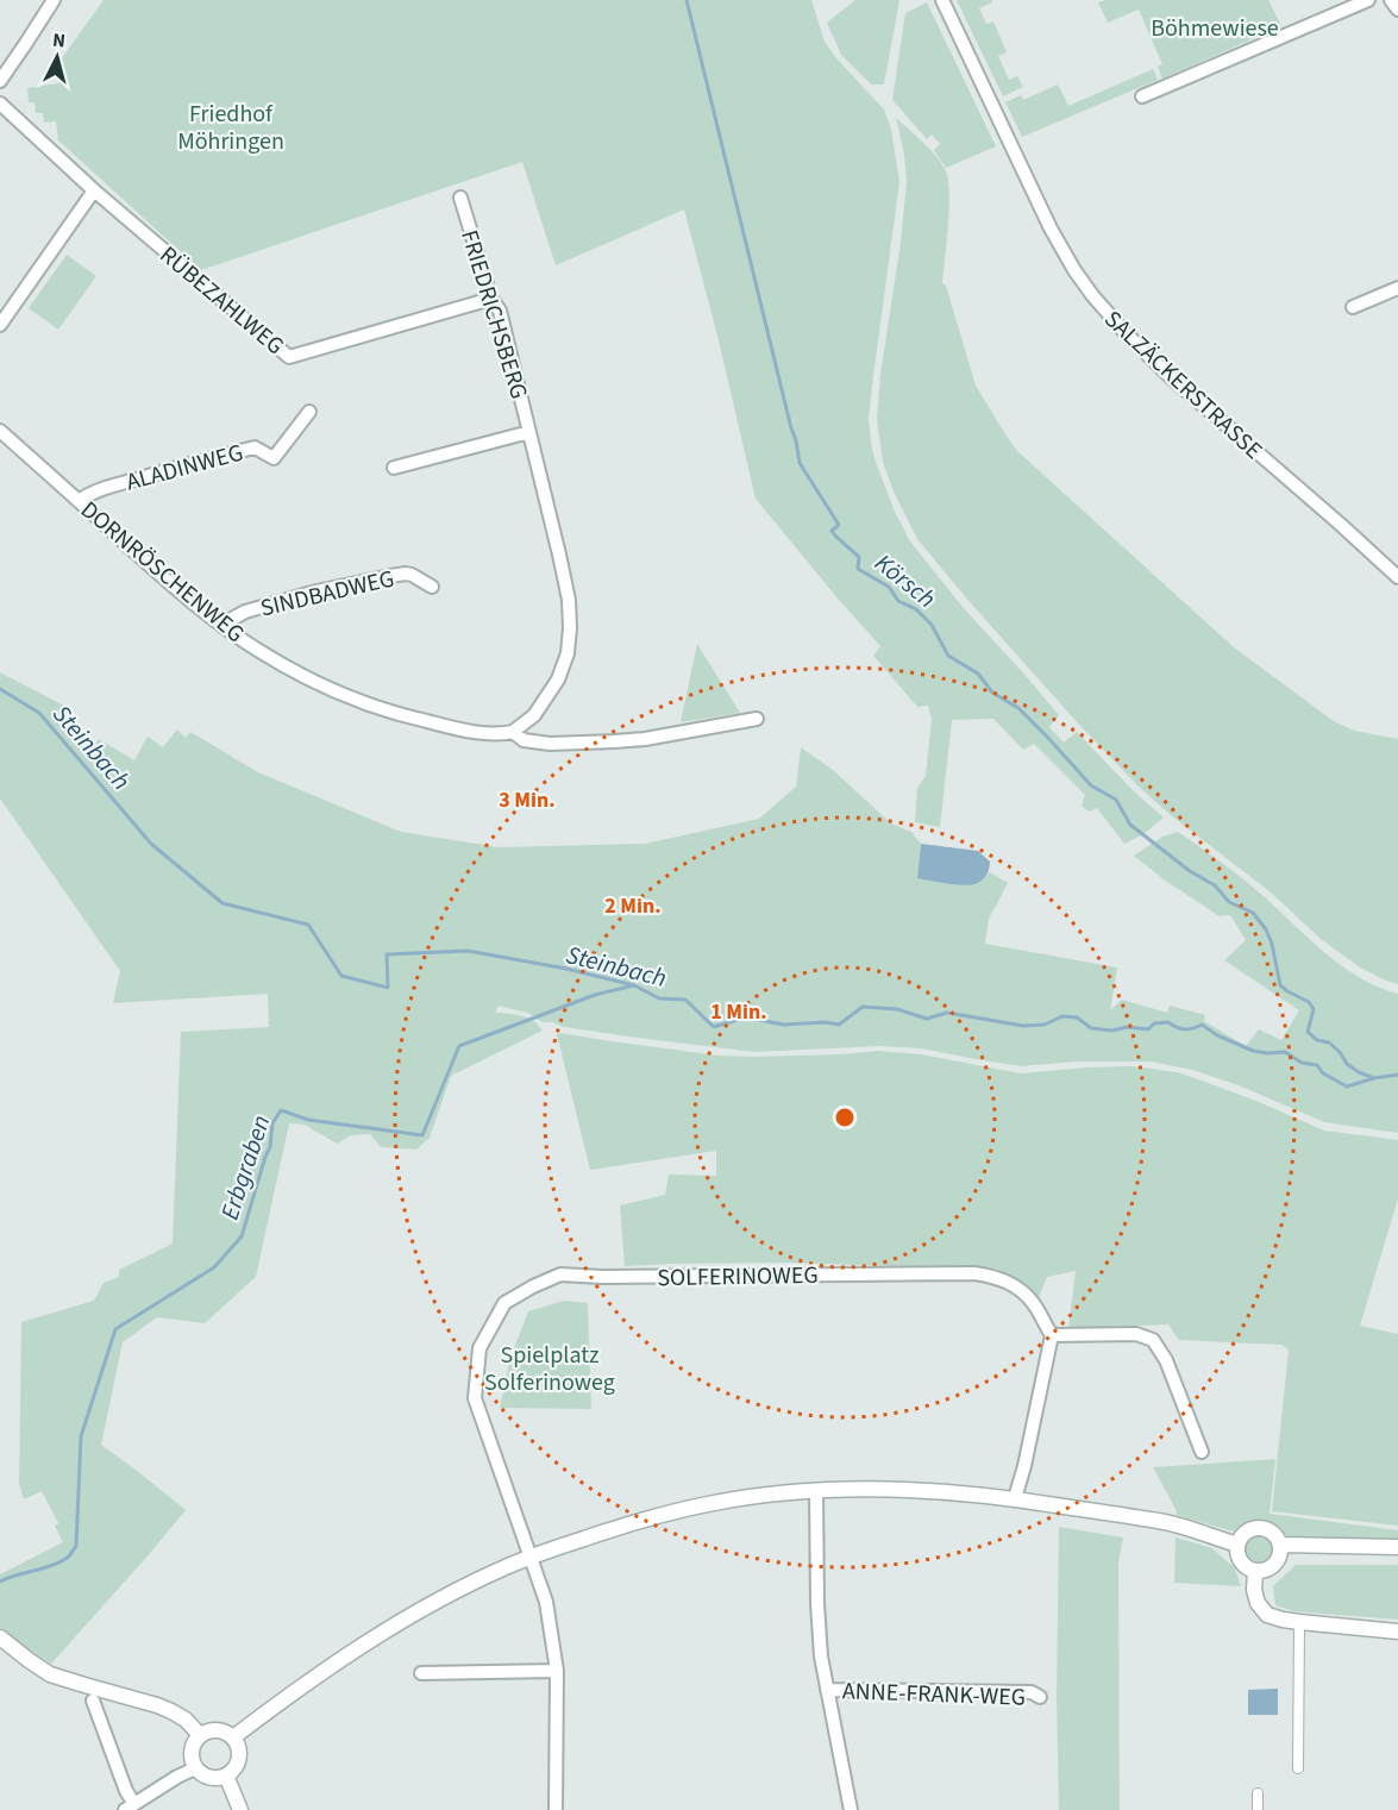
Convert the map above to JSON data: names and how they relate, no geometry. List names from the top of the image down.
{
  "streets": {
    "street": [
      "RÜBEZAHLWEG",
      "FRIEDRICHSBERG",
      "SALZÄCKERSTRASSE",
      "ALADINWEG",
      "DORNRÖSCHENWEG",
      "SINDBADWEG",
      "SOLFERINOWEG",
      "ANNE-FRANK-WEG"
    ]
  },
  "crossings": [
    ["RÜBEZAHLWEG", "FRIEDRICHSBERG"],
    ["FRIEDRICHSBERG", "DORNRÖSCHENWEG"],
    ["ALADINWEG", "DORNRÖSCHENWEG"],
    ["DORNRÖSCHENWEG", "SINDBADWEG"]
  ],
  "water": ["Körsch", "Steinbach", "Erbgraben"],
  "parks": ["Böhmewiese", "Friedhof Möhringen", "Spielplatz Solferinoweg"],
  "north": "top",
  "rings": ["3 Min.", "2 Min.", "1 Min."]
}
